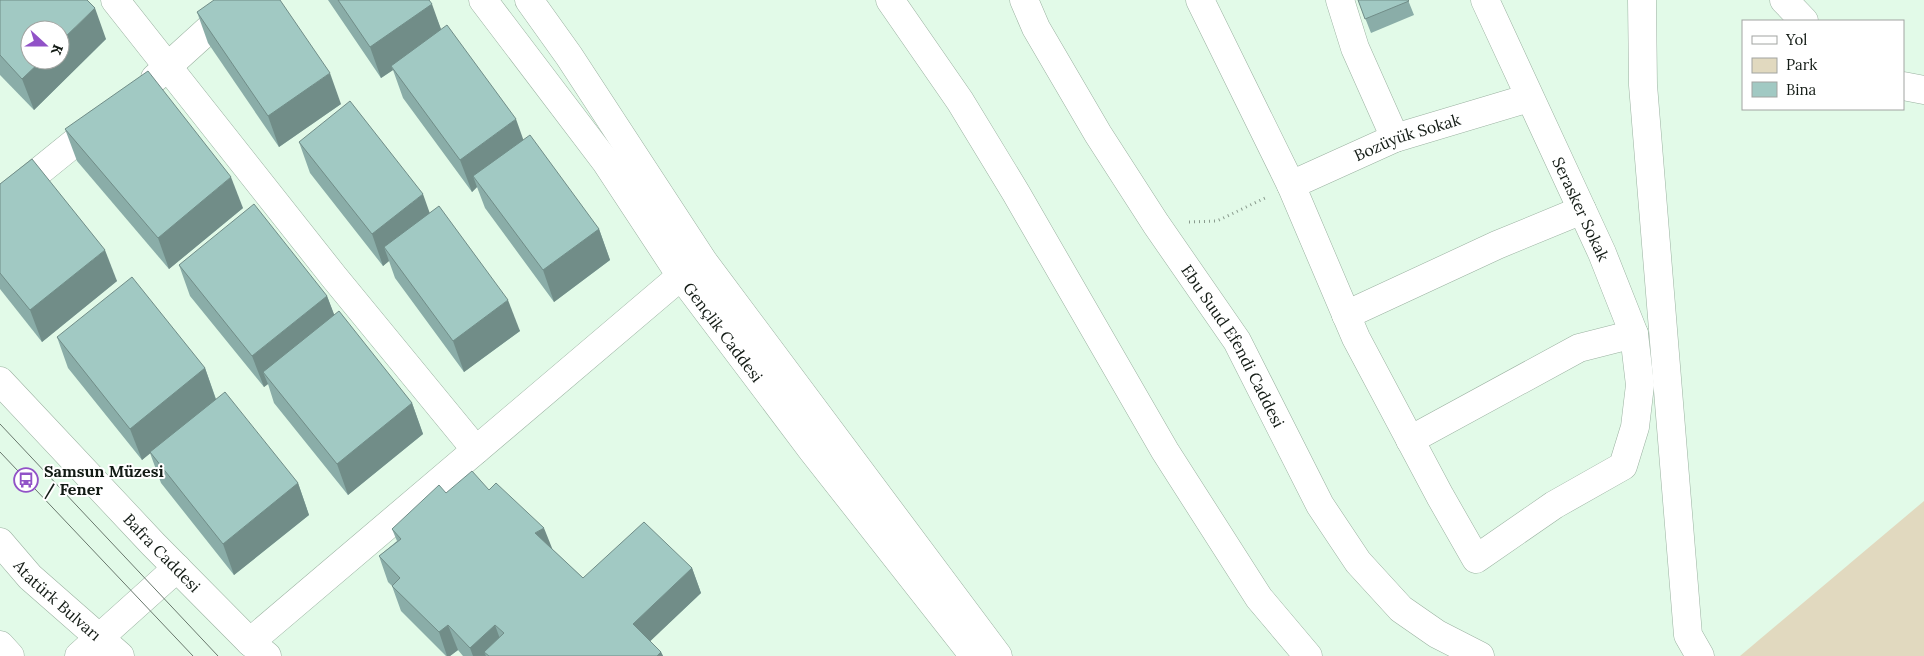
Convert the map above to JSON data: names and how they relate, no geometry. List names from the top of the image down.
{
  "streets": {
    "street": [
      "Bozüyük Sokak",
      "Serasker Sokak",
      "Gençlik Caddesi",
      "Ebu Suud Efendi Caddesi",
      "Bafra Caddesi",
      "Atatürk Bulvarı"
    ]
  },
  "crossings": [
    ["Bozüyük Sokak", "Serasker Sokak"]
  ],
  "places": {
    "bus stop": ["Samsun Müzesi / Fener"]
  },
  "legend": ["Yol", "Park", "Bina"],
  "north": "right"
}
